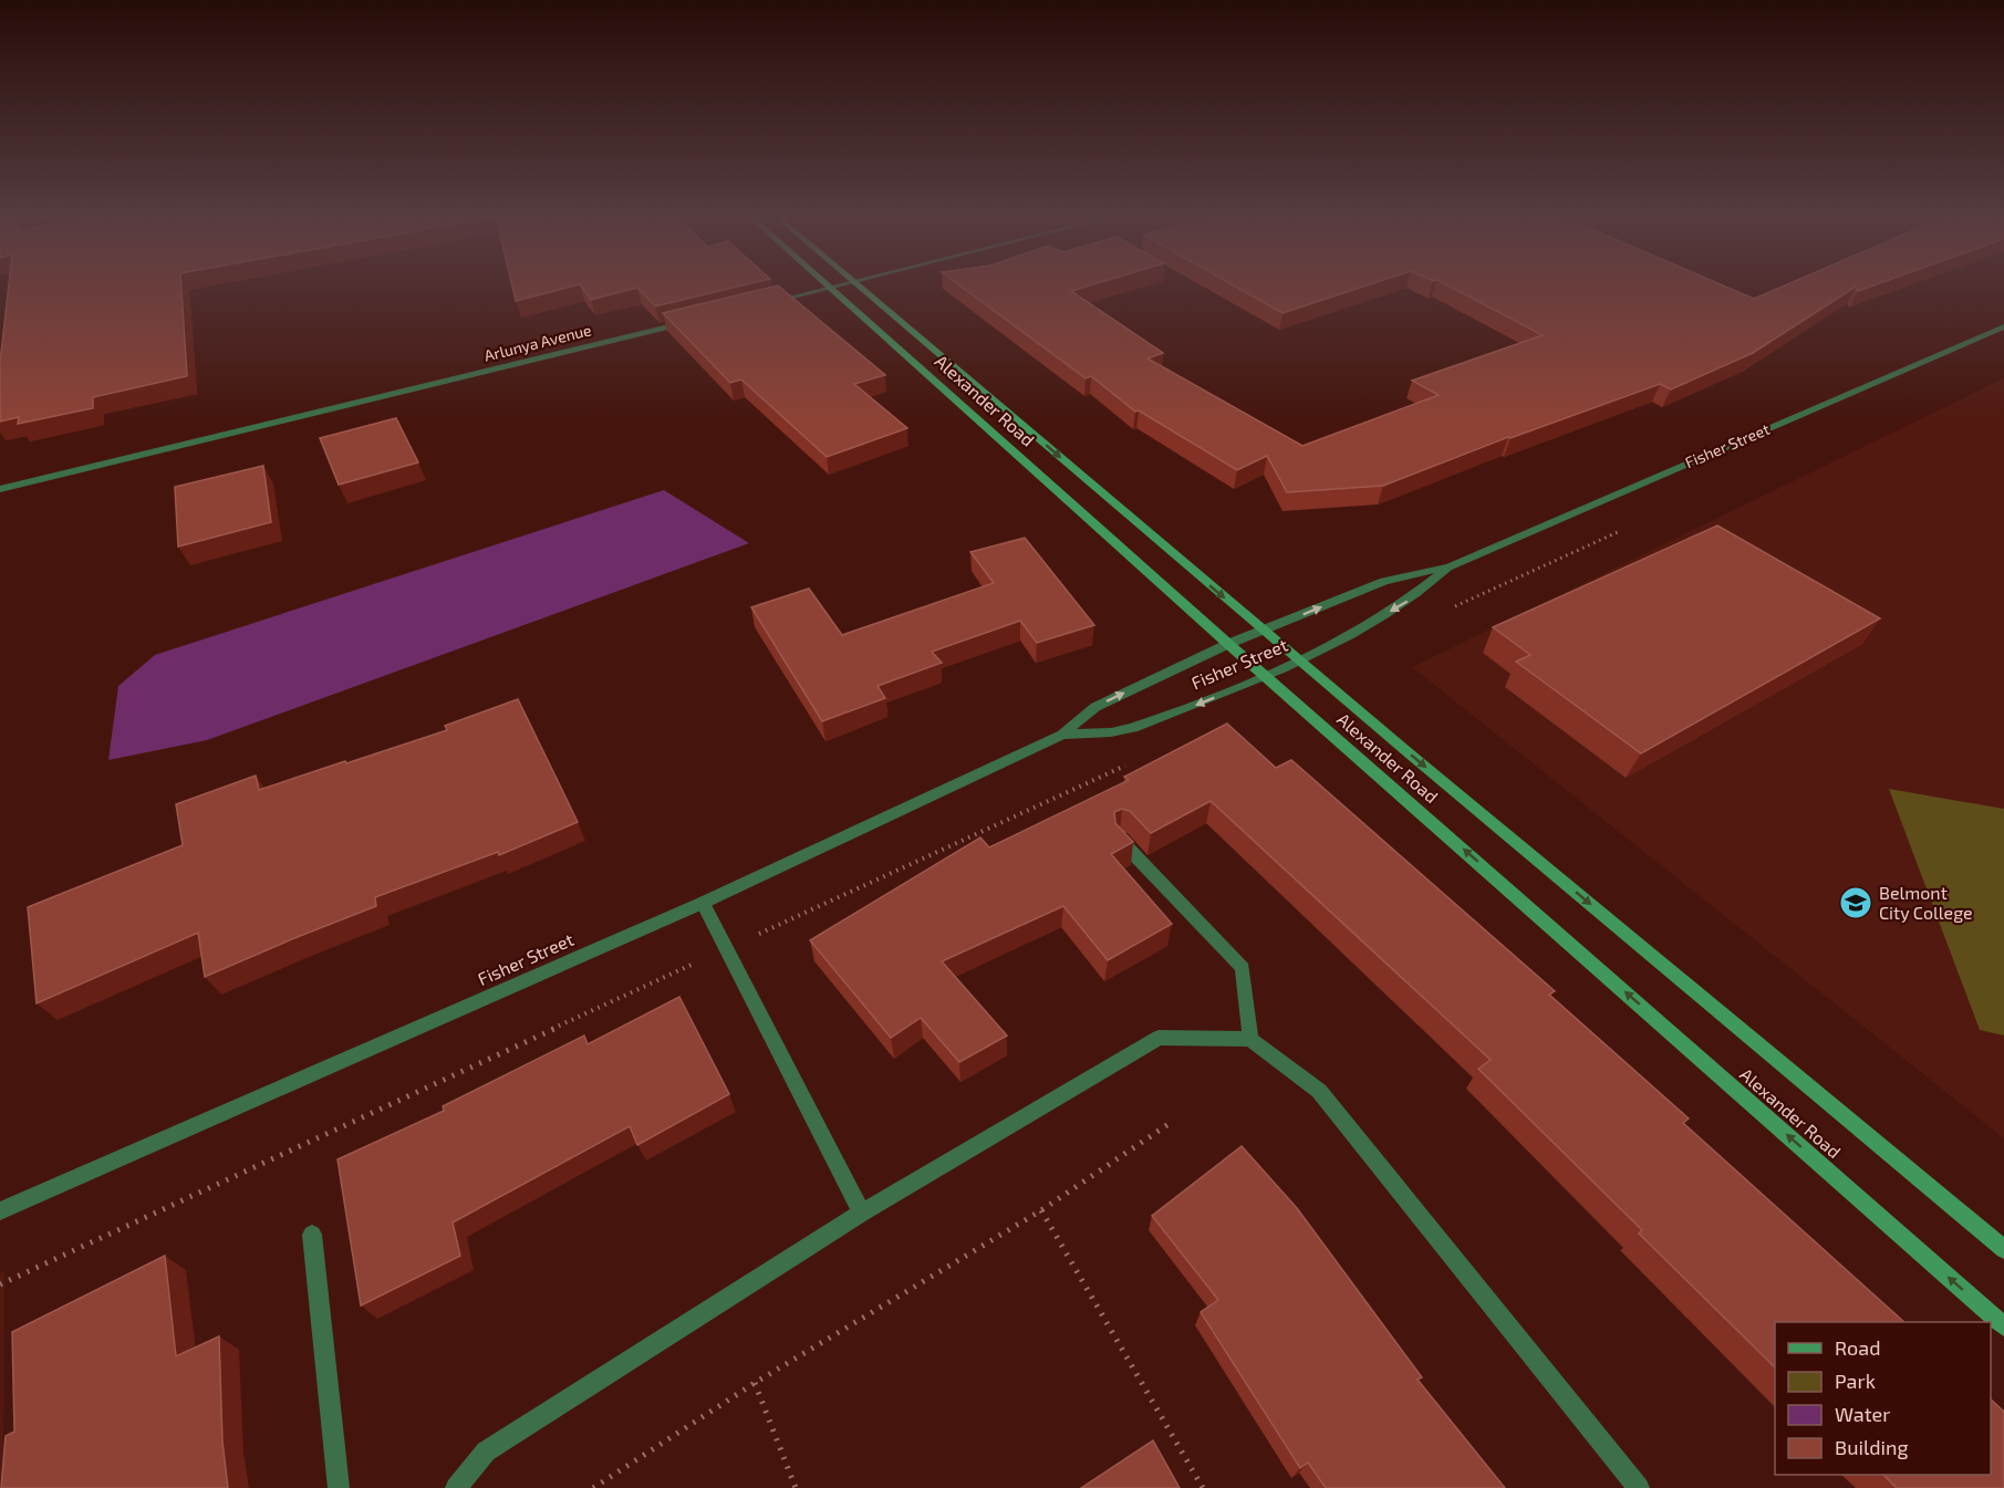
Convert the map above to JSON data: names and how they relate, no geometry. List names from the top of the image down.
{
  "streets": {
    "main road": ["Alexander Road"],
    "street": ["Arlunya Avenue", "Fisher Street"]
  },
  "crossings": [
    ["Alexander Road", "Fisher Street"]
  ],
  "places": {
    "school or university": ["Belmont City College"]
  },
  "legend": [
    "Road",
    "Park",
    "Water",
    "Building"
  ]
}
